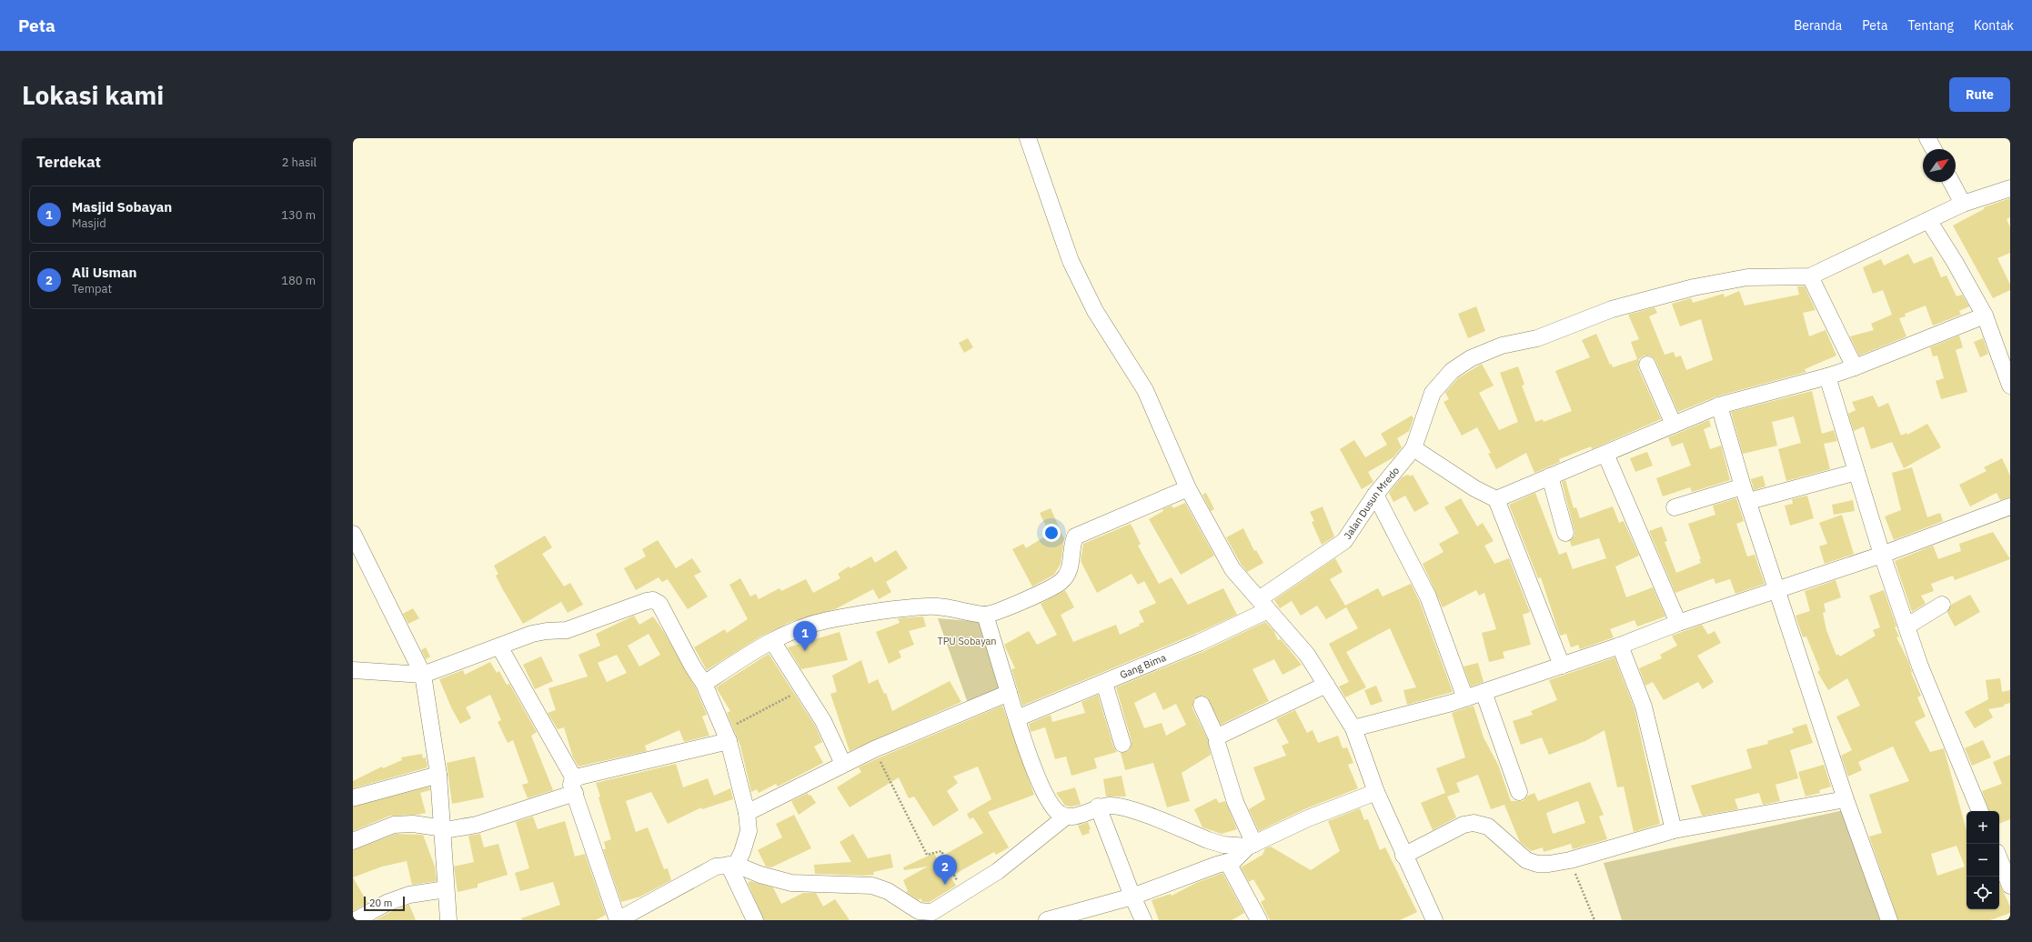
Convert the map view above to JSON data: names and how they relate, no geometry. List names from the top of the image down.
{
  "streets": {
    "street": ["Jalan Dusun Mredo", "Gang Bima"]
  },
  "crossings": [
    ["Jalan Dusun Mredo", "Gang Bima"]
  ],
  "parks": ["TPU Sobayan"],
  "scale_bar": "20 m",
  "north": "top right",
  "page": {
    "header": "Peta",
    "nav": [
      "Beranda",
      "Peta",
      "Tentang",
      "Kontak"
    ],
    "buttons": "Rute",
    "title": "Lokasi kami",
    "heading": ["Terdekat", "2 hasil"],
    "list": [
      {
        "mark": "1",
        "name": "Masjid Sobayan",
        "note": "Masjid",
        "value": "130 m"
      },
      {
        "mark": "2",
        "name": "Ali Usman",
        "note": "Tempat",
        "value": "180 m"
      }
    ],
    "pins": ["1", "2"],
    "map_buttons": ["+", "−"],
    "scale": "20 m"
  }
}
